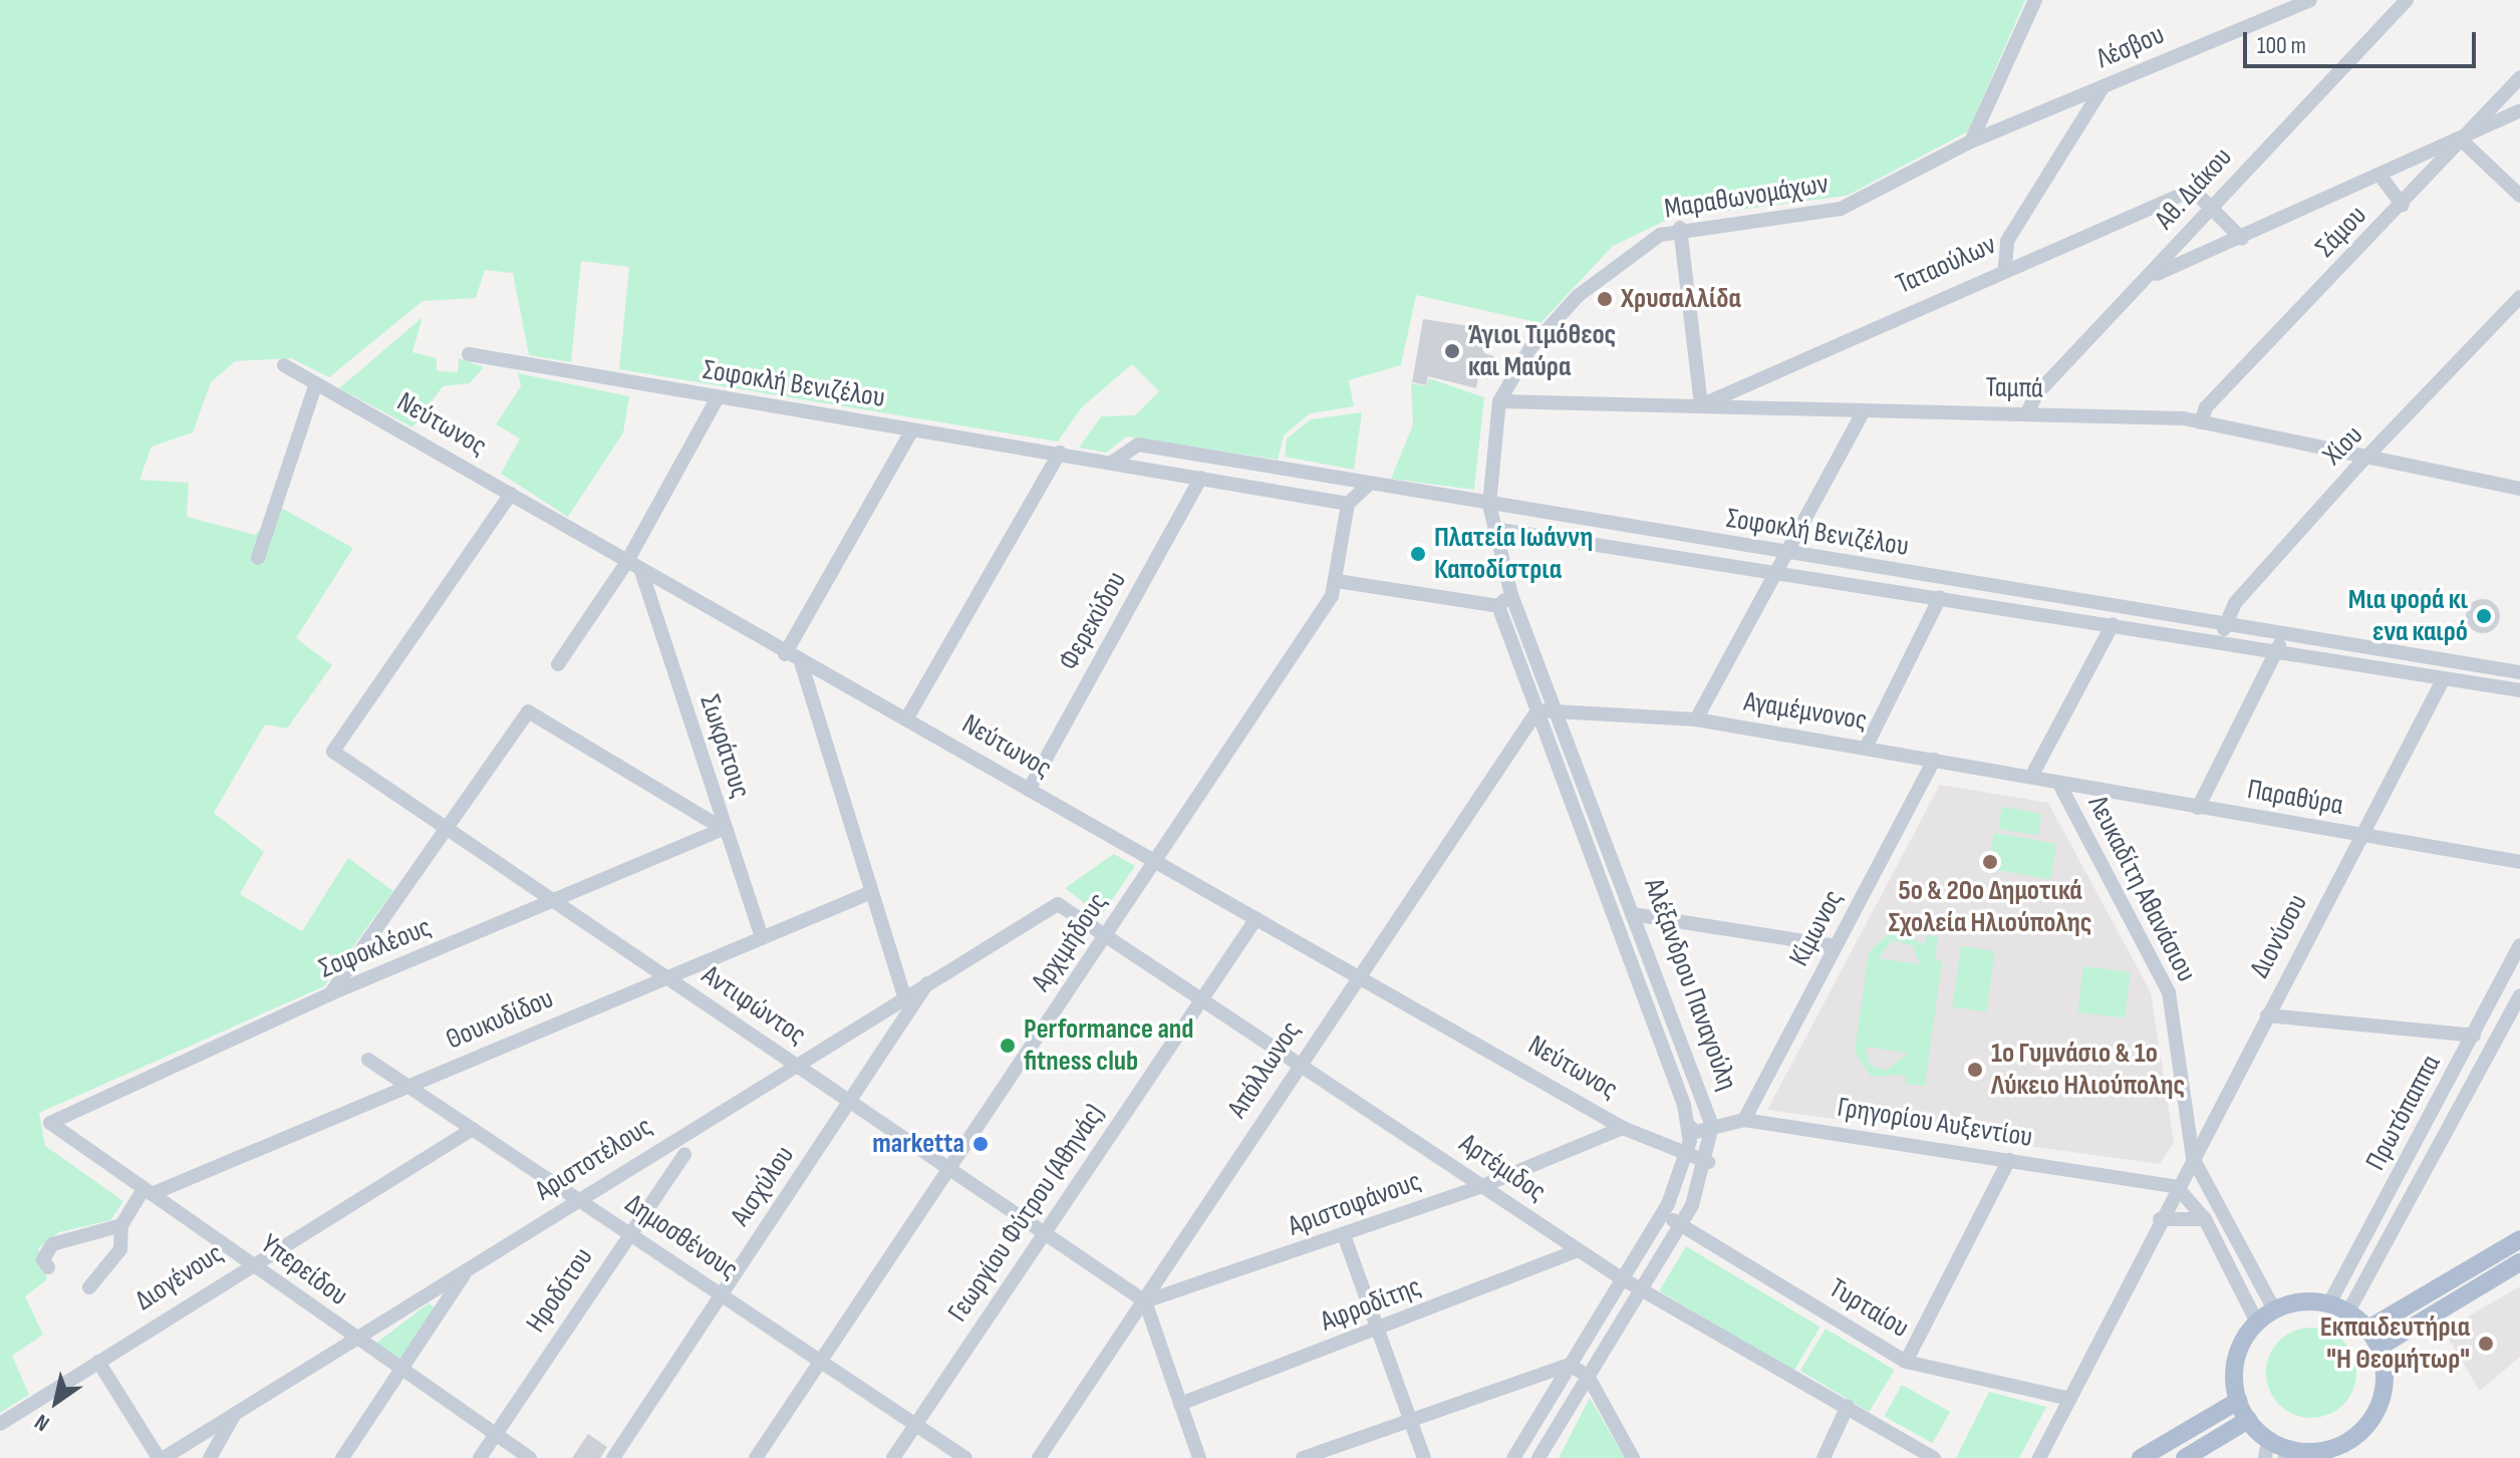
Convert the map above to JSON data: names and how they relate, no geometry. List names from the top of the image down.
{
  "streets": {
    "street": [
      "Λέσβου",
      "Αθ. Διάκου",
      "Μαραθωνομάχων",
      "Σάμου",
      "Ταταούλων",
      "Σοφοκλή Βενιζέλου",
      "Ταμπά",
      "Νεύτωνος",
      "Χίου",
      "Φερεκύδου",
      "Αγαμέμνονος",
      "Σωκράτους",
      "Παραθύρα",
      "Λευκαδίτη Αθανάσιου",
      "Κίμωνος",
      "Διονύσου",
      "Αρχιμήδους",
      "Σοφοκλέους",
      "Αλέξανδρου Παναγούλη",
      "Αντιφώντος",
      "Θουκυδίδου",
      "Απόλλωνος",
      "Πρωτόπαππα",
      "Γρηγορίου Αυξεντίου",
      "Αριστοτέλους",
      "Αρτέμιδος",
      "Αισχύλου",
      "Αριστοφάνους",
      "Γεωργίου Φύτρου (Αθηνάς)",
      "Δημοσθένους",
      "Υπερείδου",
      "Διογένους",
      "Ηροδότου",
      "Αφροδίτης",
      "Τυρταίου"
    ]
  },
  "crossings": [
    ["Λέσβου", "Μαραθωνομάχων"],
    ["Αθ. Διάκου", "Ταταούλων"],
    ["Αθ. Διάκου", "Ταμπά"],
    ["Μαραθωνομάχων", "Σοφοκλή Βενιζέλου"],
    ["Μαραθωνομάχων", "Ταμπά"],
    ["Μαραθωνομάχων", "Αλέξανδρου Παναγούλη"],
    ["Σάμου", "Ταμπά"],
    ["Ταταούλων", "Ταμπά"],
    ["Σοφοκλή Βενιζέλου", "Χίου"],
    ["Σοφοκλή Βενιζέλου", "Φερεκύδου"],
    ["Σοφοκλή Βενιζέλου", "Διονύσου"],
    ["Σοφοκλή Βενιζέλου", "Αρχιμήδους"],
    ["Σοφοκλή Βενιζέλου", "Αλέξανδρου Παναγούλη"],
    ["Ταμπά", "Χίου"],
    ["Νεύτωνος", "Φερεκύδου"],
    ["Νεύτωνος", "Σωκράτους"],
    ["Νεύτωνος", "Αρχιμήδους"],
    ["Νεύτωνος", "Αλέξανδρου Παναγούλη"],
    ["Νεύτωνος", "Αντιφώντος"],
    ["Νεύτωνος", "Απόλλωνος"],
    ["Νεύτωνος", "Αριστοφάνους"],
    ["Νεύτωνος", "Γεωργίου Φύτρου (Αθηνάς)"],
    ["Αγαμέμνονος", "Παραθύρα"],
    ["Αγαμέμνονος", "Λευκαδίτη Αθανάσιου"],
    ["Αγαμέμνονος", "Κίμωνος"],
    ["Αγαμέμνονος", "Αλέξανδρου Παναγούλη"],
    ["Αγαμέμνονος", "Απόλλωνος"],
    ["Σωκράτους", "Σοφοκλέους"],
    ["Σωκράτους", "Θουκυδίδου"],
    ["Παραθύρα", "Λευκαδίτη Αθανάσιου"],
    ["Παραθύρα", "Διονύσου"],
    ["Λευκαδίτη Αθανάσιου", "Διονύσου"],
    ["Λευκαδίτη Αθανάσιου", "Πρωτόπαππα"],
    ["Κίμωνος", "Γρηγορίου Αυξεντίου"],
    ["Διονύσου", "Γρηγορίου Αυξεντίου"],
    ["Διονύσου", "Τυρταίου"],
    ["Αρχιμήδους", "Αντιφώντος"],
    ["Αρχιμήδους", "Αρτέμιδος"],
    ["Αρχιμήδους", "Δημοσθένους"],
    ["Σοφοκλέους", "Αντιφώντος"],
    ["Σοφοκλέους", "Υπερείδου"],
    ["Αλέξανδρου Παναγούλη", "Απόλλωνος"],
    ["Αλέξανδρου Παναγούλη", "Γρηγορίου Αυξεντίου"],
    ["Αλέξανδρου Παναγούλη", "Αρτέμιδος"],
    ["Αλέξανδρου Παναγούλη", "Τυρταίου"],
    ["Αντιφώντος", "Θουκυδίδου"],
    ["Αντιφώντος", "Απόλλωνος"],
    ["Αντιφώντος", "Αριστοτέλους"],
    ["Αντιφώντος", "Αισχύλου"],
    ["Αντιφώντος", "Αριστοφάνους"],
    ["Αντιφώντος", "Γεωργίου Φύτρου (Αθηνάς)"],
    ["Θουκυδίδου", "Δημοσθένους"],
    ["Θουκυδίδου", "Υπερείδου"],
    ["Απόλλωνος", "Αρτέμιδος"],
    ["Απόλλωνος", "Αριστοφάνους"],
    ["Αριστοτέλους", "Αρτέμιδος"],
    ["Αριστοτέλους", "Αισχύλου"],
    ["Αριστοτέλους", "Δημοσθένους"],
    ["Αριστοτέλους", "Υπερείδου"],
    ["Αρτέμιδος", "Αριστοφάνους"],
    ["Αρτέμιδος", "Γεωργίου Φύτρου (Αθηνάς)"],
    ["Αρτέμιδος", "Αφροδίτης"],
    ["Αισχύλου", "Δημοσθένους"],
    ["Γεωργίου Φύτρου (Αθηνάς)", "Δημοσθένους"],
    ["Δημοσθένους", "Διογένους"],
    ["Δημοσθένους", "Ηροδότου"],
    ["Υπερείδου", "Διογένους"],
    ["Υπερείδου", "Ηροδότου"]
  ],
  "places": [
    "Χρυσαλλίδα",
    "Άγιοι Τιμόθεος και Μαύρα",
    "Πλατεία Ιωάννη Καποδίστρια",
    "Μια φορά κι ενα καιρό",
    "5ο & 20ο Δημοτικά Σχολεία Ηλιούπολης",
    "Performance and fitness club",
    "1ο Γυμνάσιο & 1ο Λύκειο Ηλιούπολης",
    "marketta",
    "Εκπαιδευτήρια \"Η Θεομήτωρ\""
  ],
  "scale_bar": "100 m",
  "north": "bottom left"
}
